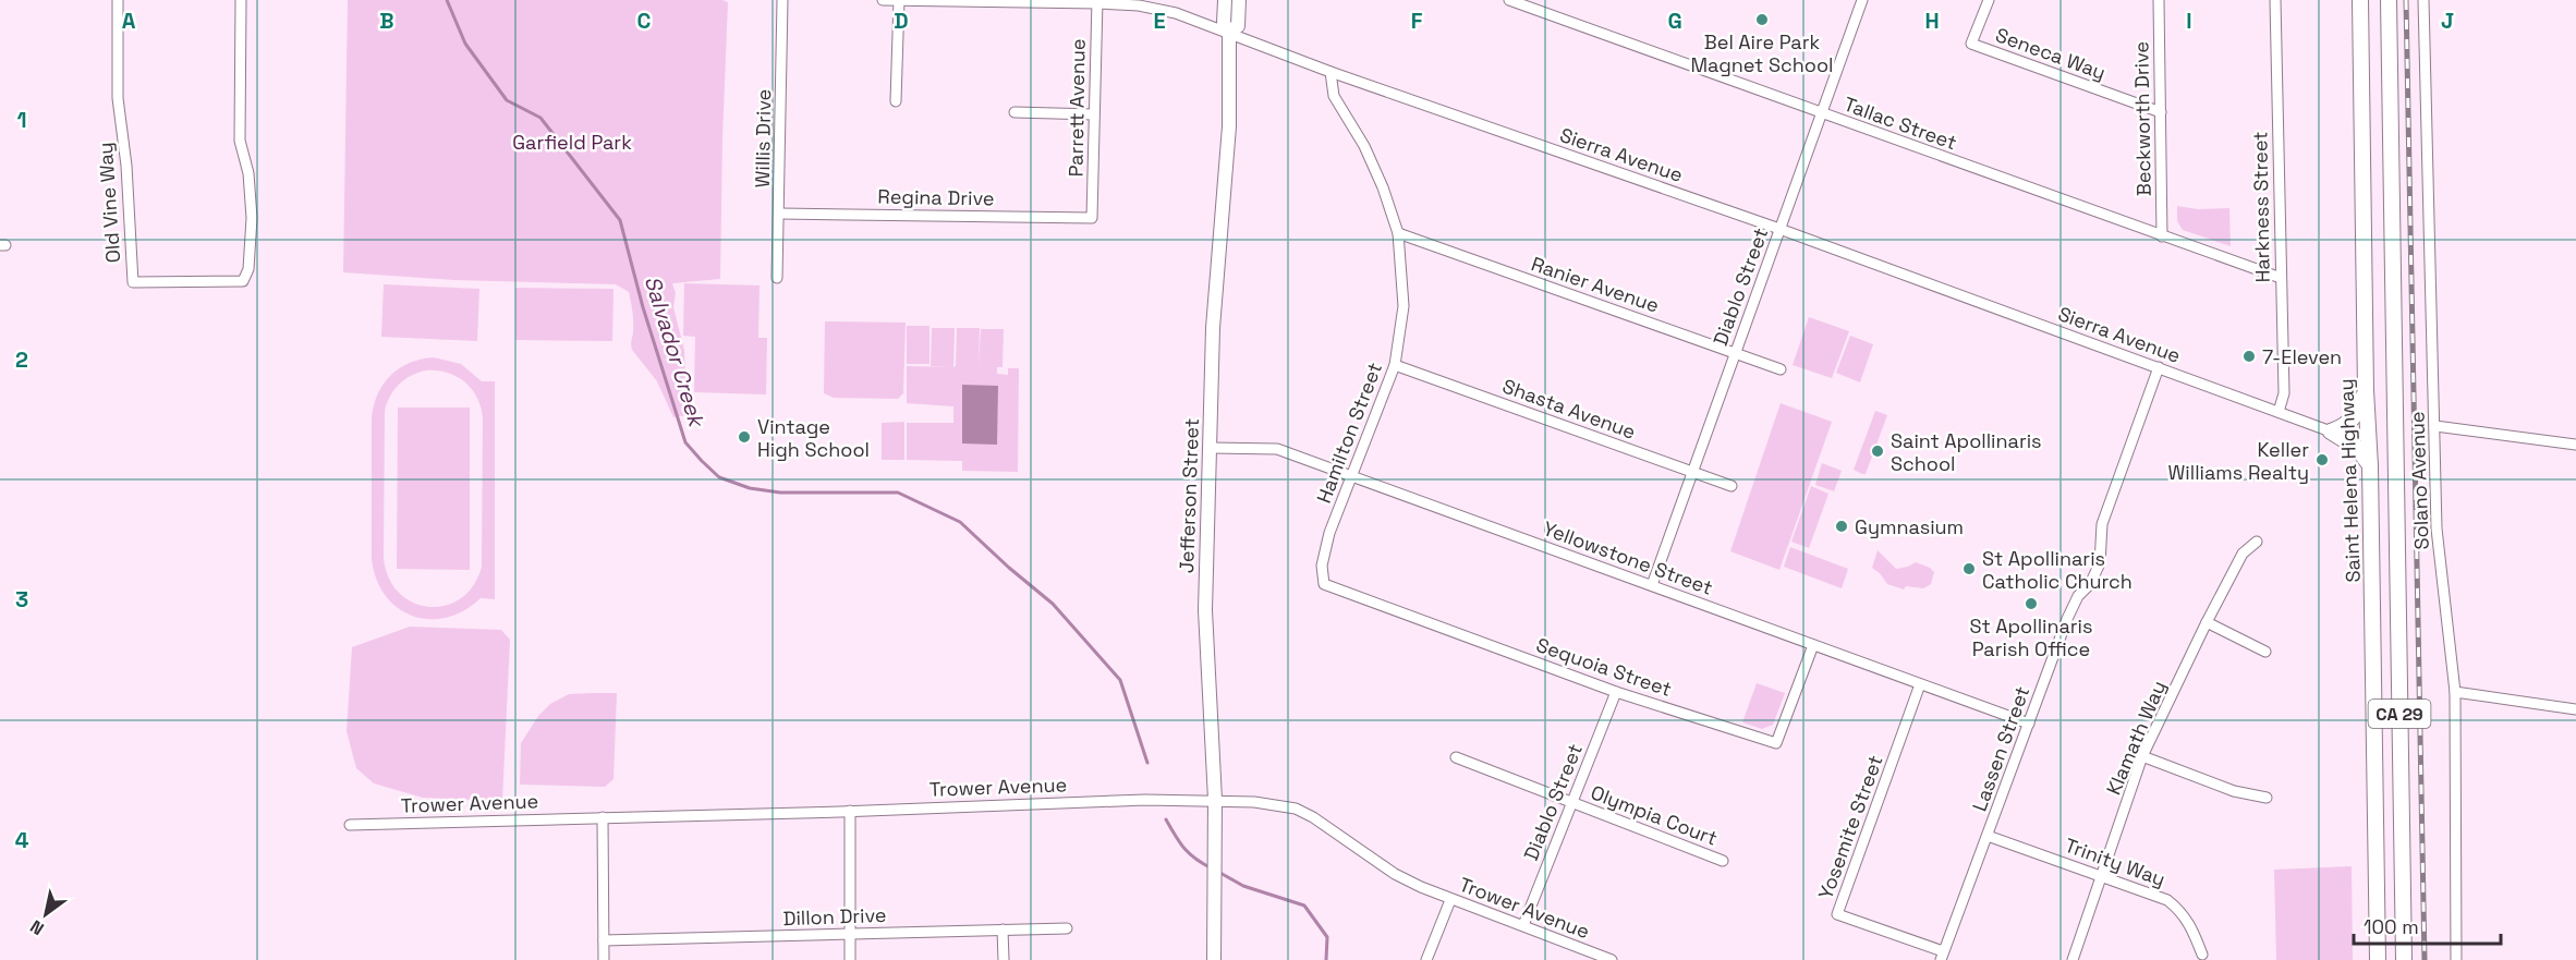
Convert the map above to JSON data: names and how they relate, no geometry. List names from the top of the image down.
{
  "streets": {
    "highway": ["Saint Helena Highway", "CA 29"],
    "main road": ["Jefferson Street"],
    "street": [
      "Seneca Way",
      "Parrett Avenue",
      "Beckworth Drive",
      "Tallac Street",
      "Willis Drive",
      "Sierra Avenue",
      "Regina Drive",
      "Old Vine Way",
      "Harkness Street",
      "Ranier Avenue",
      "Diablo Street",
      "Shasta Avenue",
      "Hamilton Street",
      "Solano Avenue",
      "Yellowstone Street",
      "Sequoia Street",
      "Klamath Way",
      "Lassen Street",
      "Trower Avenue",
      "Olympia Court",
      "Yosemite Street",
      "Trinity Way",
      "Dillon Drive"
    ]
  },
  "crossings": [
    ["Seneca Way", "Beckworth Drive"],
    ["Parrett Avenue", "Sierra Avenue"],
    ["Parrett Avenue", "Regina Drive"],
    ["Beckworth Drive", "Tallac Street"],
    ["Tallac Street", "Harkness Street"],
    ["Tallac Street", "Diablo Street"],
    ["Willis Drive", "Regina Drive"],
    ["Sierra Avenue", "Harkness Street"],
    ["Sierra Avenue", "Diablo Street"],
    ["Sierra Avenue", "Hamilton Street"],
    ["Sierra Avenue", "Jefferson Street"],
    ["Sierra Avenue", "Lassen Street"],
    ["Ranier Avenue", "Diablo Street"],
    ["Ranier Avenue", "Hamilton Street"],
    ["Diablo Street", "Shasta Avenue"],
    ["Diablo Street", "Yellowstone Street"],
    ["Diablo Street", "Sequoia Street"],
    ["Diablo Street", "Trower Avenue"],
    ["Diablo Street", "Olympia Court"],
    ["Shasta Avenue", "Hamilton Street"],
    ["Hamilton Street", "Yellowstone Street"],
    ["Hamilton Street", "Sequoia Street"],
    ["Jefferson Street", "Yellowstone Street"],
    ["Jefferson Street", "Trower Avenue"],
    ["Yellowstone Street", "Sequoia Street"],
    ["Yellowstone Street", "Lassen Street"],
    ["Yellowstone Street", "Yosemite Street"],
    ["Klamath Way", "Trinity Way"],
    ["Lassen Street", "Yosemite Street"],
    ["Lassen Street", "Trinity Way"]
  ],
  "water": ["Salvador Creek"],
  "parks": ["Garfield Park"],
  "places": [
    "Bel Aire Park Magnet School",
    "7-Eleven",
    "Vintage High School",
    "Saint Apollinaris School",
    "Keller Williams Realty",
    "Gymnasium",
    "St Apollinaris Catholic Church",
    "St Apollinaris Parish Office"
  ],
  "scale_bar": "100 m",
  "north": "bottom left",
  "grid": {
    "columns": [
      "A",
      "B",
      "C",
      "D",
      "E",
      "F",
      "G",
      "H",
      "I",
      "J"
    ],
    "rows": [
      "1",
      "2",
      "3",
      "4"
    ]
  }
}
